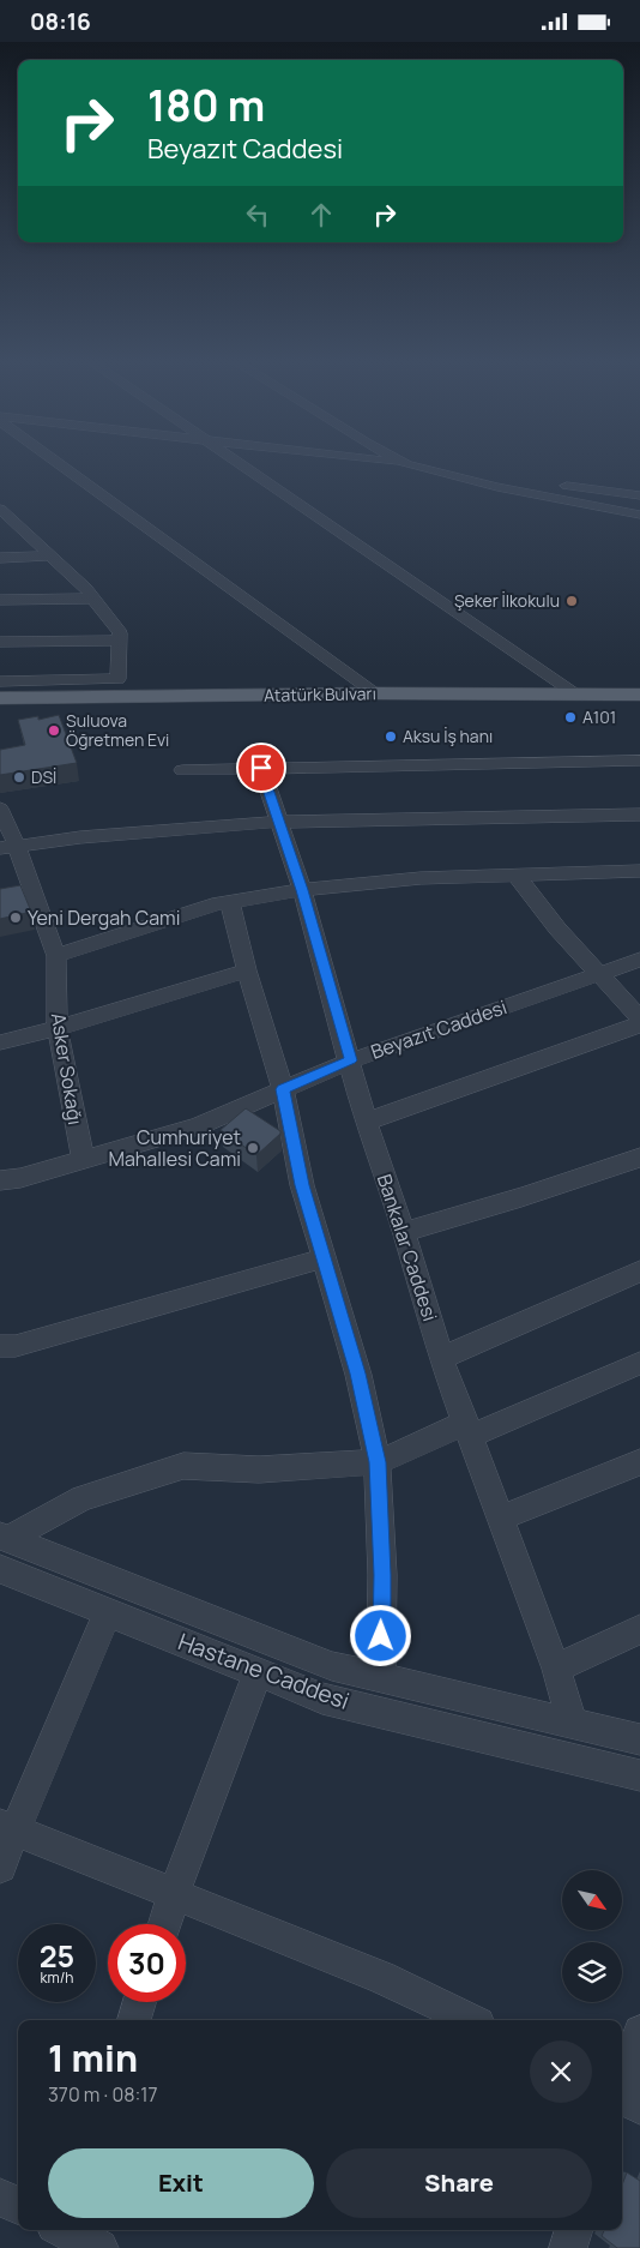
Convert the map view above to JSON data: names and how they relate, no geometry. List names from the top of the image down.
{
  "streets": {
    "main road": ["Atatürk Bulvarı"],
    "street": [
      "Beyazıt Caddesi",
      "Asker Sokağı",
      "Bankalar Caddesi",
      "Hastane Caddesi"
    ]
  },
  "crossings": [
    ["Beyazıt Caddesi", "Asker Sokağı"],
    ["Beyazıt Caddesi", "Bankalar Caddesi"],
    ["Bankalar Caddesi", "Hastane Caddesi"]
  ],
  "places": [
    "Şeker İlkokulu",
    "A101",
    "Suluova Öğretmen Evi",
    "Aksu İş hanı",
    "DSİ",
    "Yeni Dergah Cami",
    "Cumhuriyet Mahallesi Cami"
  ],
  "north": "bottom right",
  "page": {
    "status": "08:16",
    "turn": ["180 m", "Beyazıt Caddesi"],
    "speed": "25 km/h",
    "limit": "30",
    "heading": ["1 min", "370 m · 08:17"],
    "buttons": ["Exit", "Share"]
  }
}
